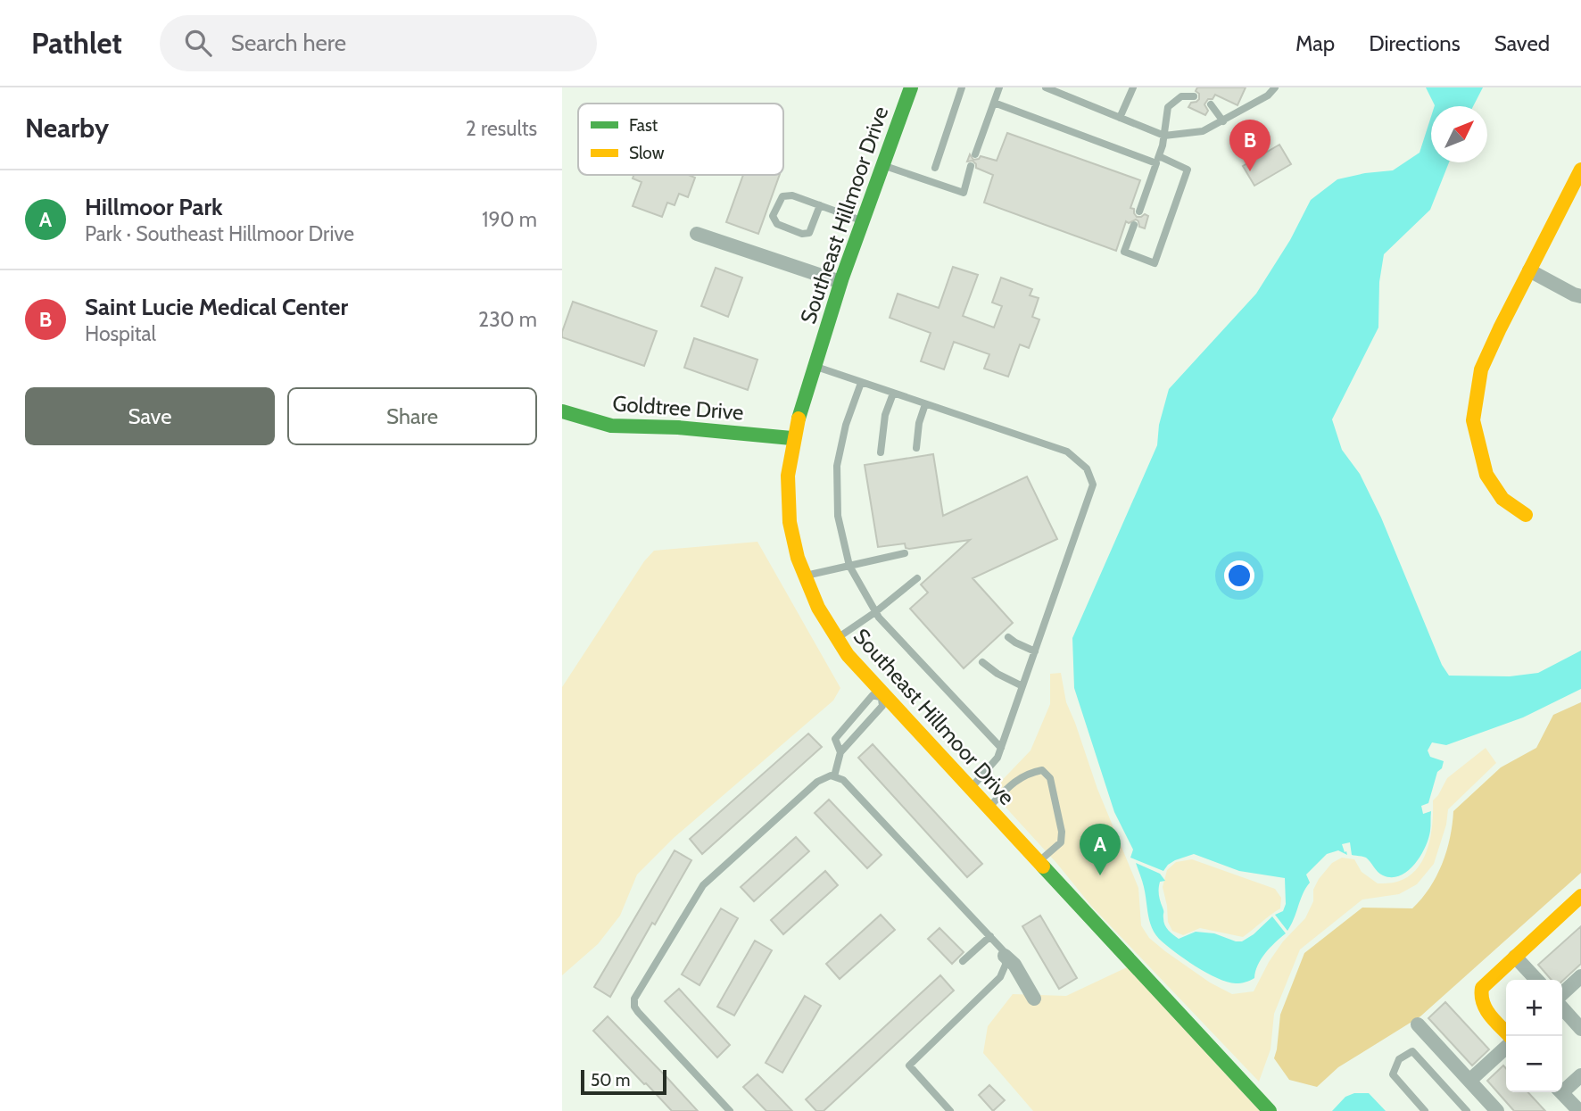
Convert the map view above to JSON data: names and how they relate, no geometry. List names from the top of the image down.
{
  "streets": {
    "street": ["Southeast Hillmoor Drive", "Goldtree Drive"]
  },
  "crossings": [
    ["Southeast Hillmoor Drive", "Goldtree Drive"]
  ],
  "legend": ["Fast", "Slow"],
  "scale_bar": "50 m",
  "north": "top right",
  "page": {
    "header": "Pathlet",
    "search": "Search here",
    "nav": ["Map", "Directions", "Saved"],
    "heading": ["Nearby", "2 results"],
    "pins": ["B", "A"],
    "list": [
      {
        "mark": "A",
        "name": "Hillmoor Park",
        "note": "Park · Southeast Hillmoor Drive",
        "value": "190 m"
      },
      {
        "mark": "B",
        "name": "Saint Lucie Medical Center",
        "note": "Hospital",
        "value": "230 m"
      }
    ],
    "buttons": ["Save", "Share"],
    "map_buttons": ["+", "−"],
    "scale": "50 m"
  }
}
